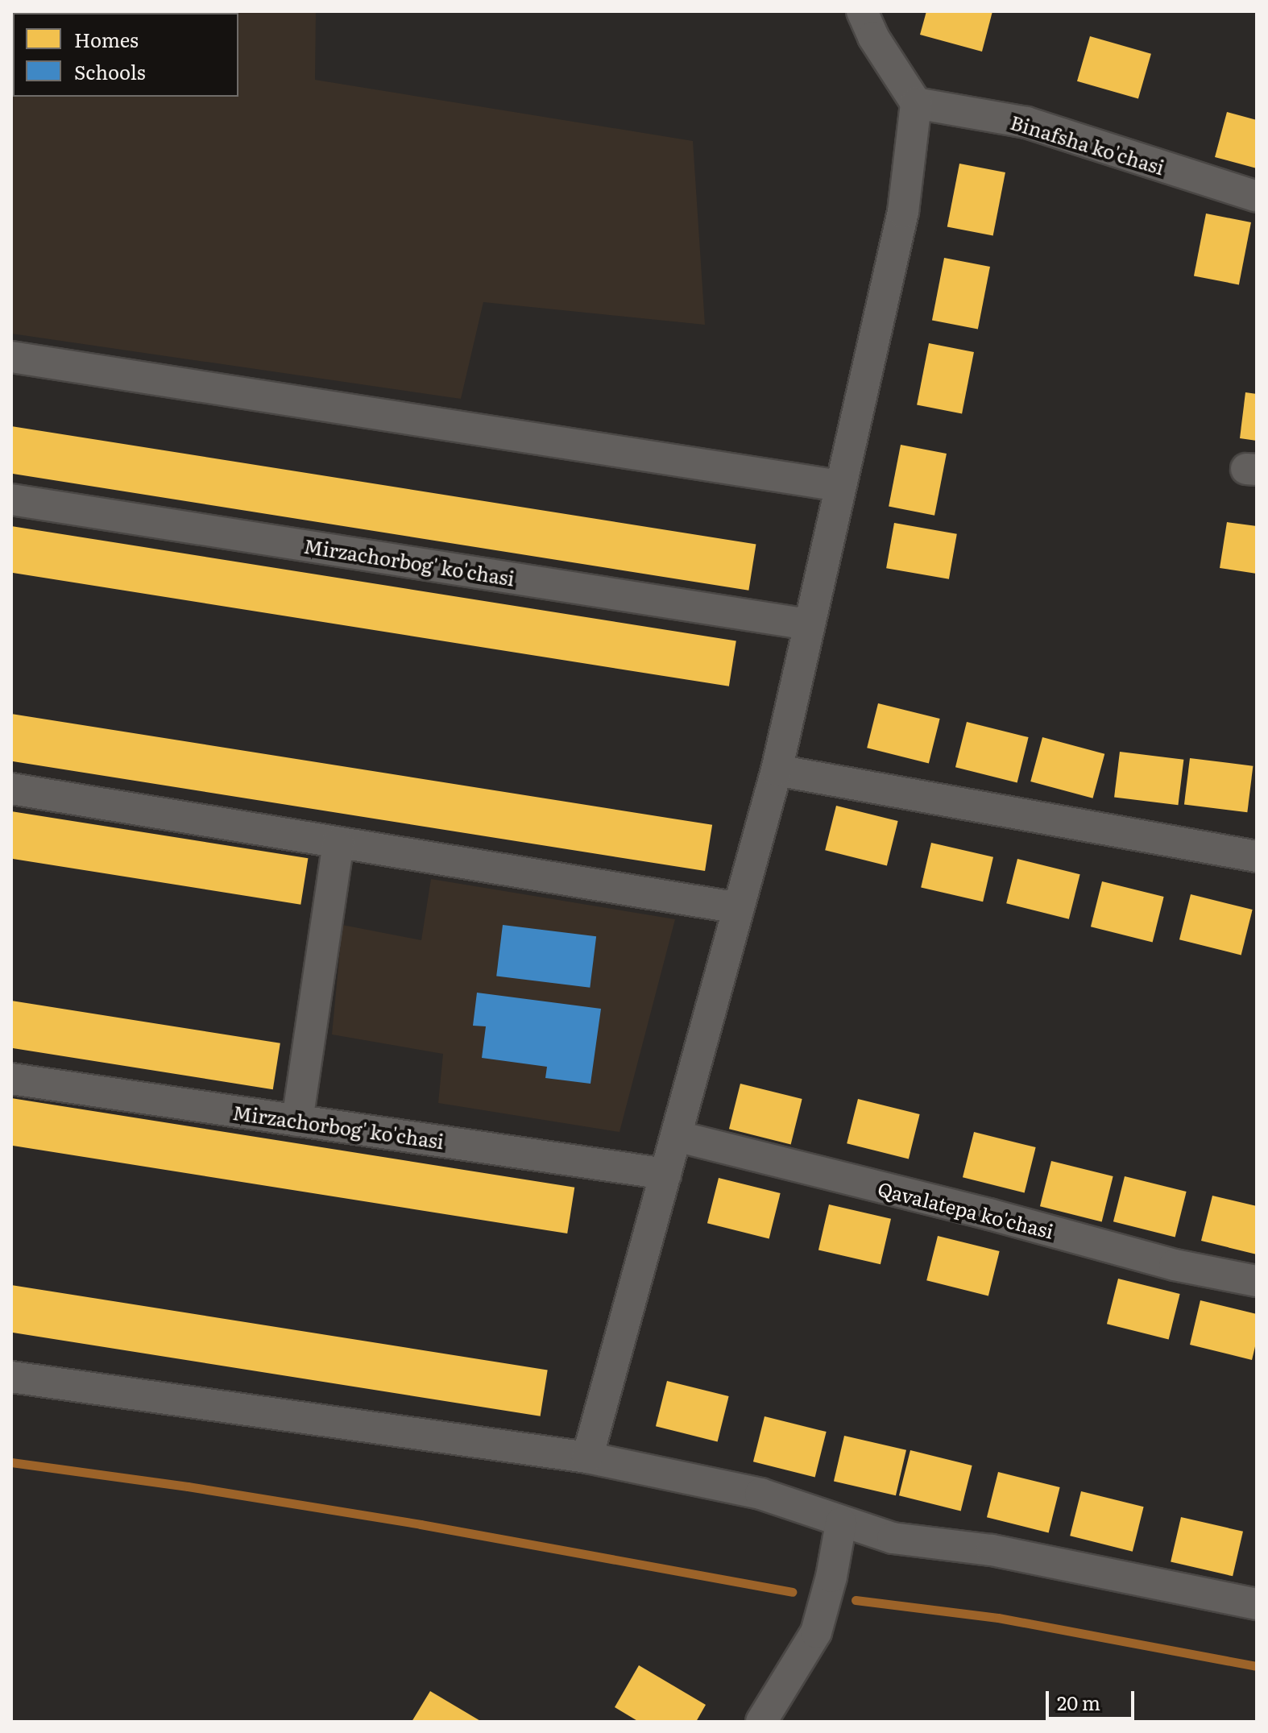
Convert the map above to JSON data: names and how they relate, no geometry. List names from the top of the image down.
{
  "streets": {
    "street": ["Binafsha ko'chasi", "Mirzachorbog' ko'chasi", "Qavalatepa ko'chasi"]
  },
  "legend": ["Homes", "Schools"],
  "scale_bar": "20 m"
}
